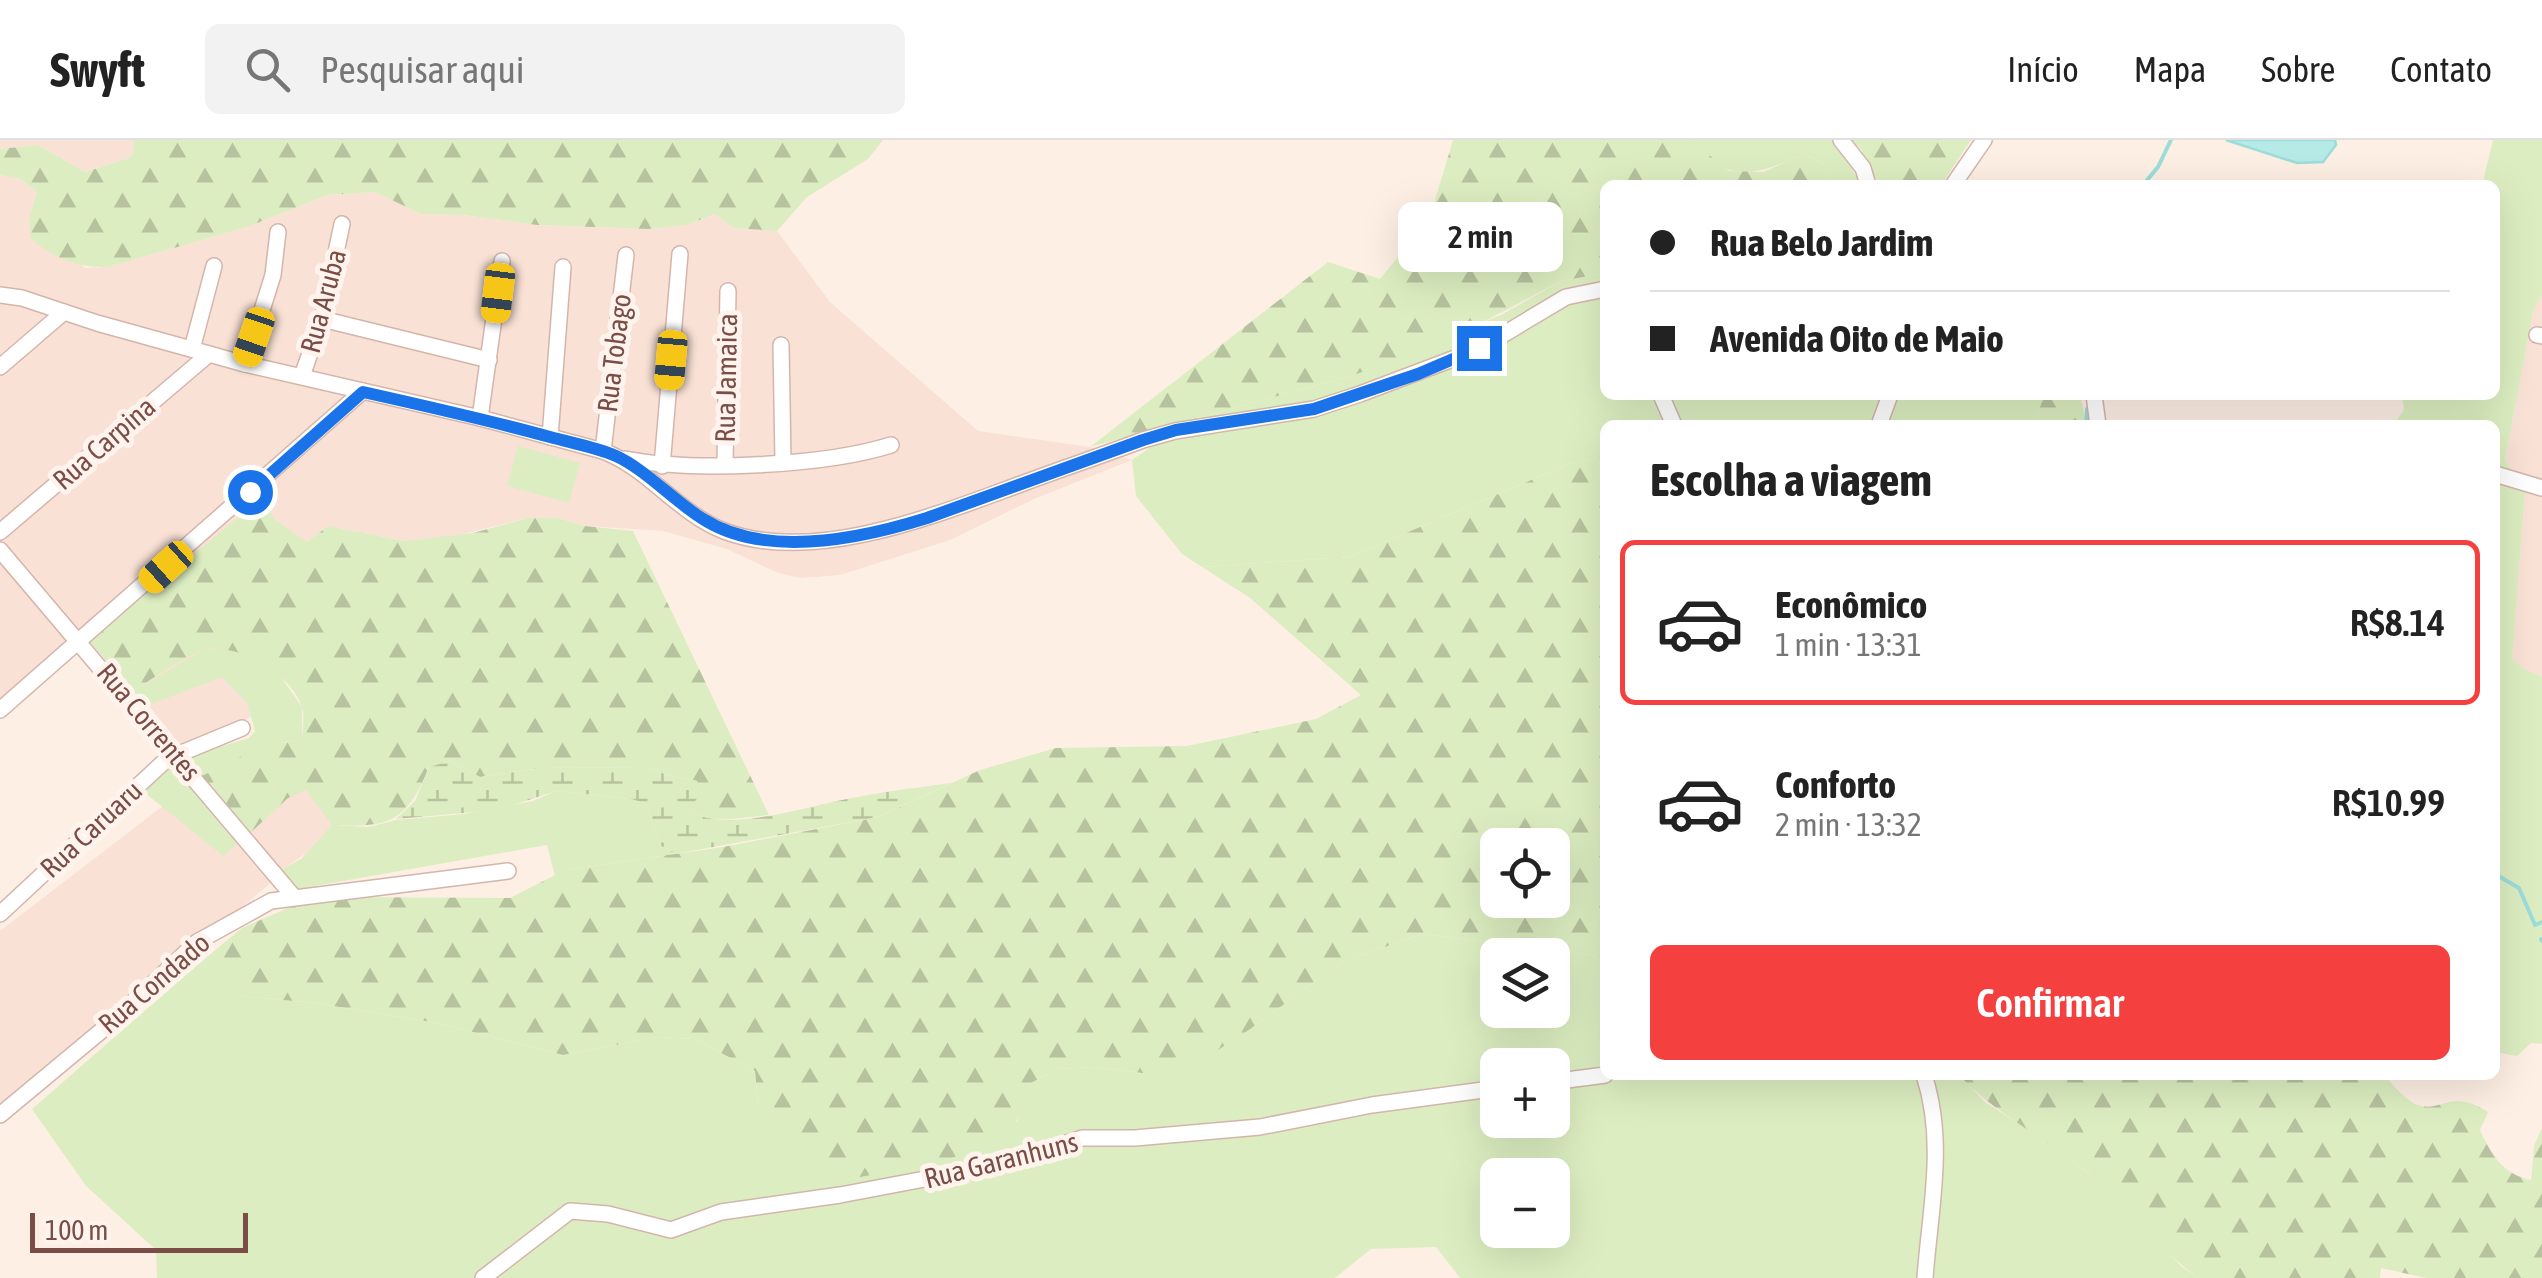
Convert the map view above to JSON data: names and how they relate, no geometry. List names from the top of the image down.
{
  "streets": {
    "street": [
      "Rua Aruba",
      "Rua Tobago",
      "Rua Jamaica",
      "Rua Carpina",
      "Rua Correntes",
      "Rua Caruaru",
      "Rua Condado",
      "Rua Garanhuns"
    ]
  },
  "crossings": [
    ["Rua Correntes", "Rua Caruaru"],
    ["Rua Correntes", "Rua Condado"]
  ],
  "scale_bar": "100 m",
  "page": {
    "header": "Swyft",
    "search": "Pesquisar aqui",
    "nav": [
      "Início",
      "Mapa",
      "Sobre",
      "Contato"
    ],
    "banner": ["Rua Belo Jardim", "Avenida Oito de Maio"],
    "bubble": "2 min",
    "heading": "Escolha a viagem",
    "list": [
      {
        "name": "Econômico",
        "note": "1 min · 13:31",
        "value": "R$8.14"
      },
      {
        "name": "Conforto",
        "note": "2 min · 13:32",
        "value": "R$10.99"
      }
    ],
    "map_buttons": ["+", "−"],
    "buttons": "Confirmar",
    "scale": "100 m"
  }
}
